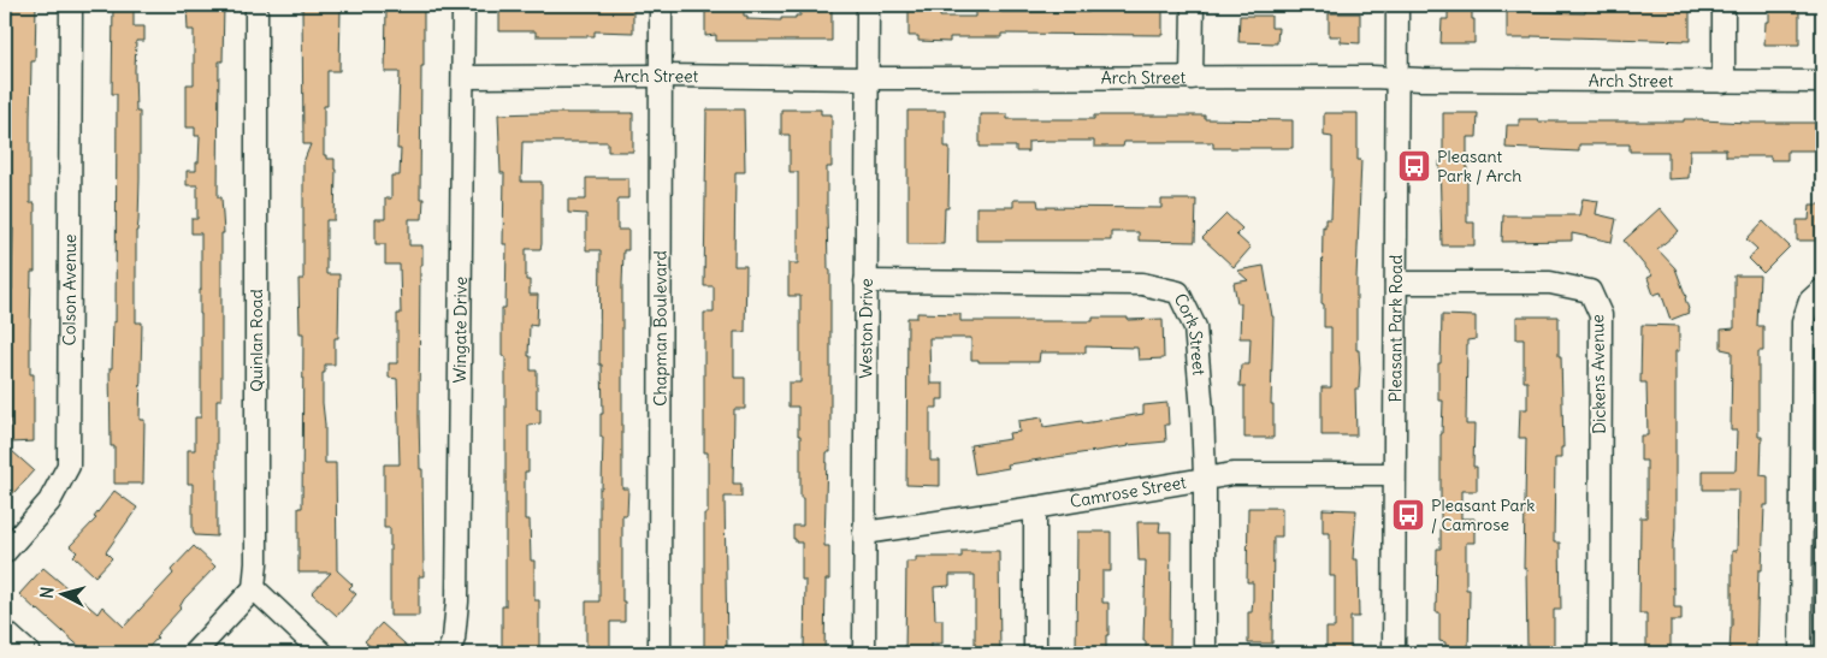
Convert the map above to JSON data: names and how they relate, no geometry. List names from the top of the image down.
{
  "streets": {
    "street": [
      "Arch Street",
      "Colson Avenue",
      "Chapman Boulevard",
      "Weston Drive",
      "Pleasant Park Road",
      "Wingate Drive",
      "Cork Street",
      "Quinlan Road",
      "Dickens Avenue",
      "Camrose Street"
    ]
  },
  "crossings": [
    ["Arch Street", "Chapman Boulevard"],
    ["Arch Street", "Weston Drive"],
    ["Arch Street", "Pleasant Park Road"],
    ["Arch Street", "Wingate Drive"],
    ["Weston Drive", "Cork Street"],
    ["Weston Drive", "Camrose Street"],
    ["Pleasant Park Road", "Dickens Avenue"],
    ["Pleasant Park Road", "Camrose Street"],
    ["Cork Street", "Camrose Street"]
  ],
  "places": {
    "bus stop": ["Pleasant Park / Arch", "Pleasant Park / Camrose"]
  },
  "north": "left"
}
